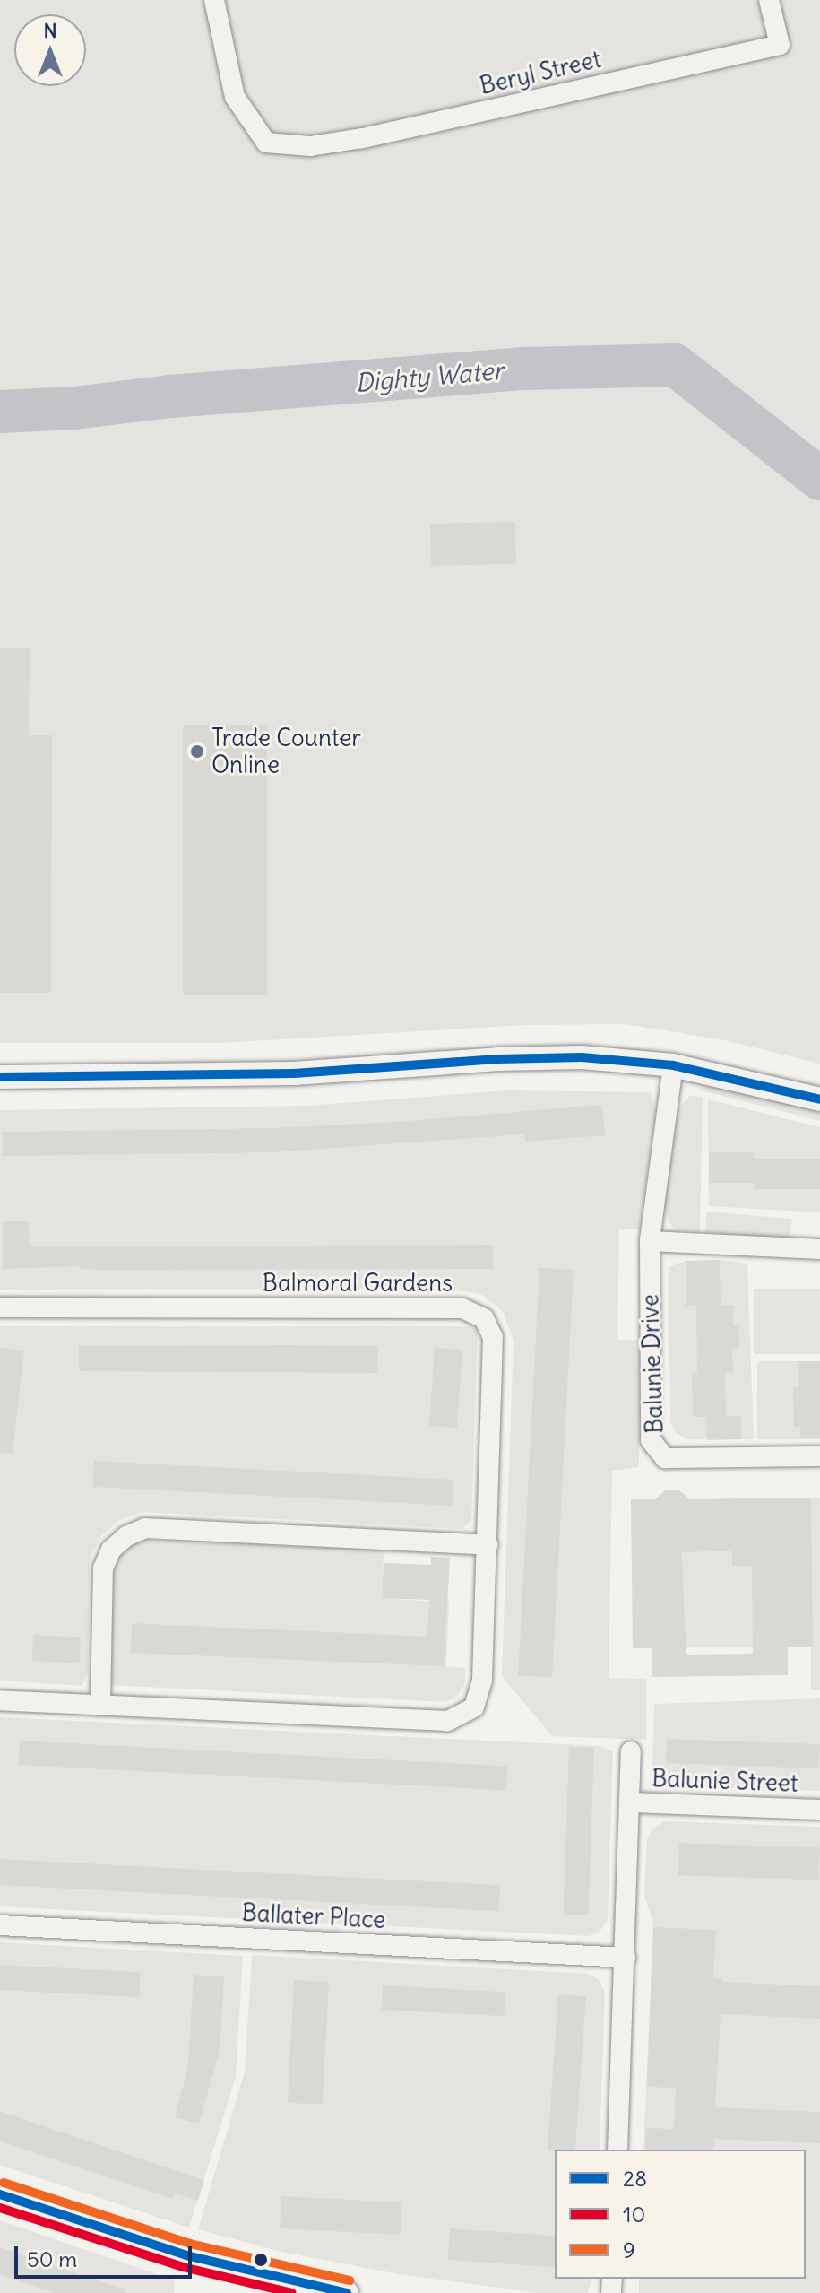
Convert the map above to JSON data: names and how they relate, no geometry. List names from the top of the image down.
{
  "streets": {
    "street": [
      "Beryl Street",
      "Balmoral Gardens",
      "Balunie Drive",
      "Balunie Street",
      "Ballater Place"
    ]
  },
  "water": ["Dighty Water"],
  "places": ["Trade Counter Online"],
  "lines": ["transit line 28", "transit line 9", "transit line 10"],
  "legend": ["28", "10", "9"],
  "scale_bar": "50 m",
  "north": "top"
}
